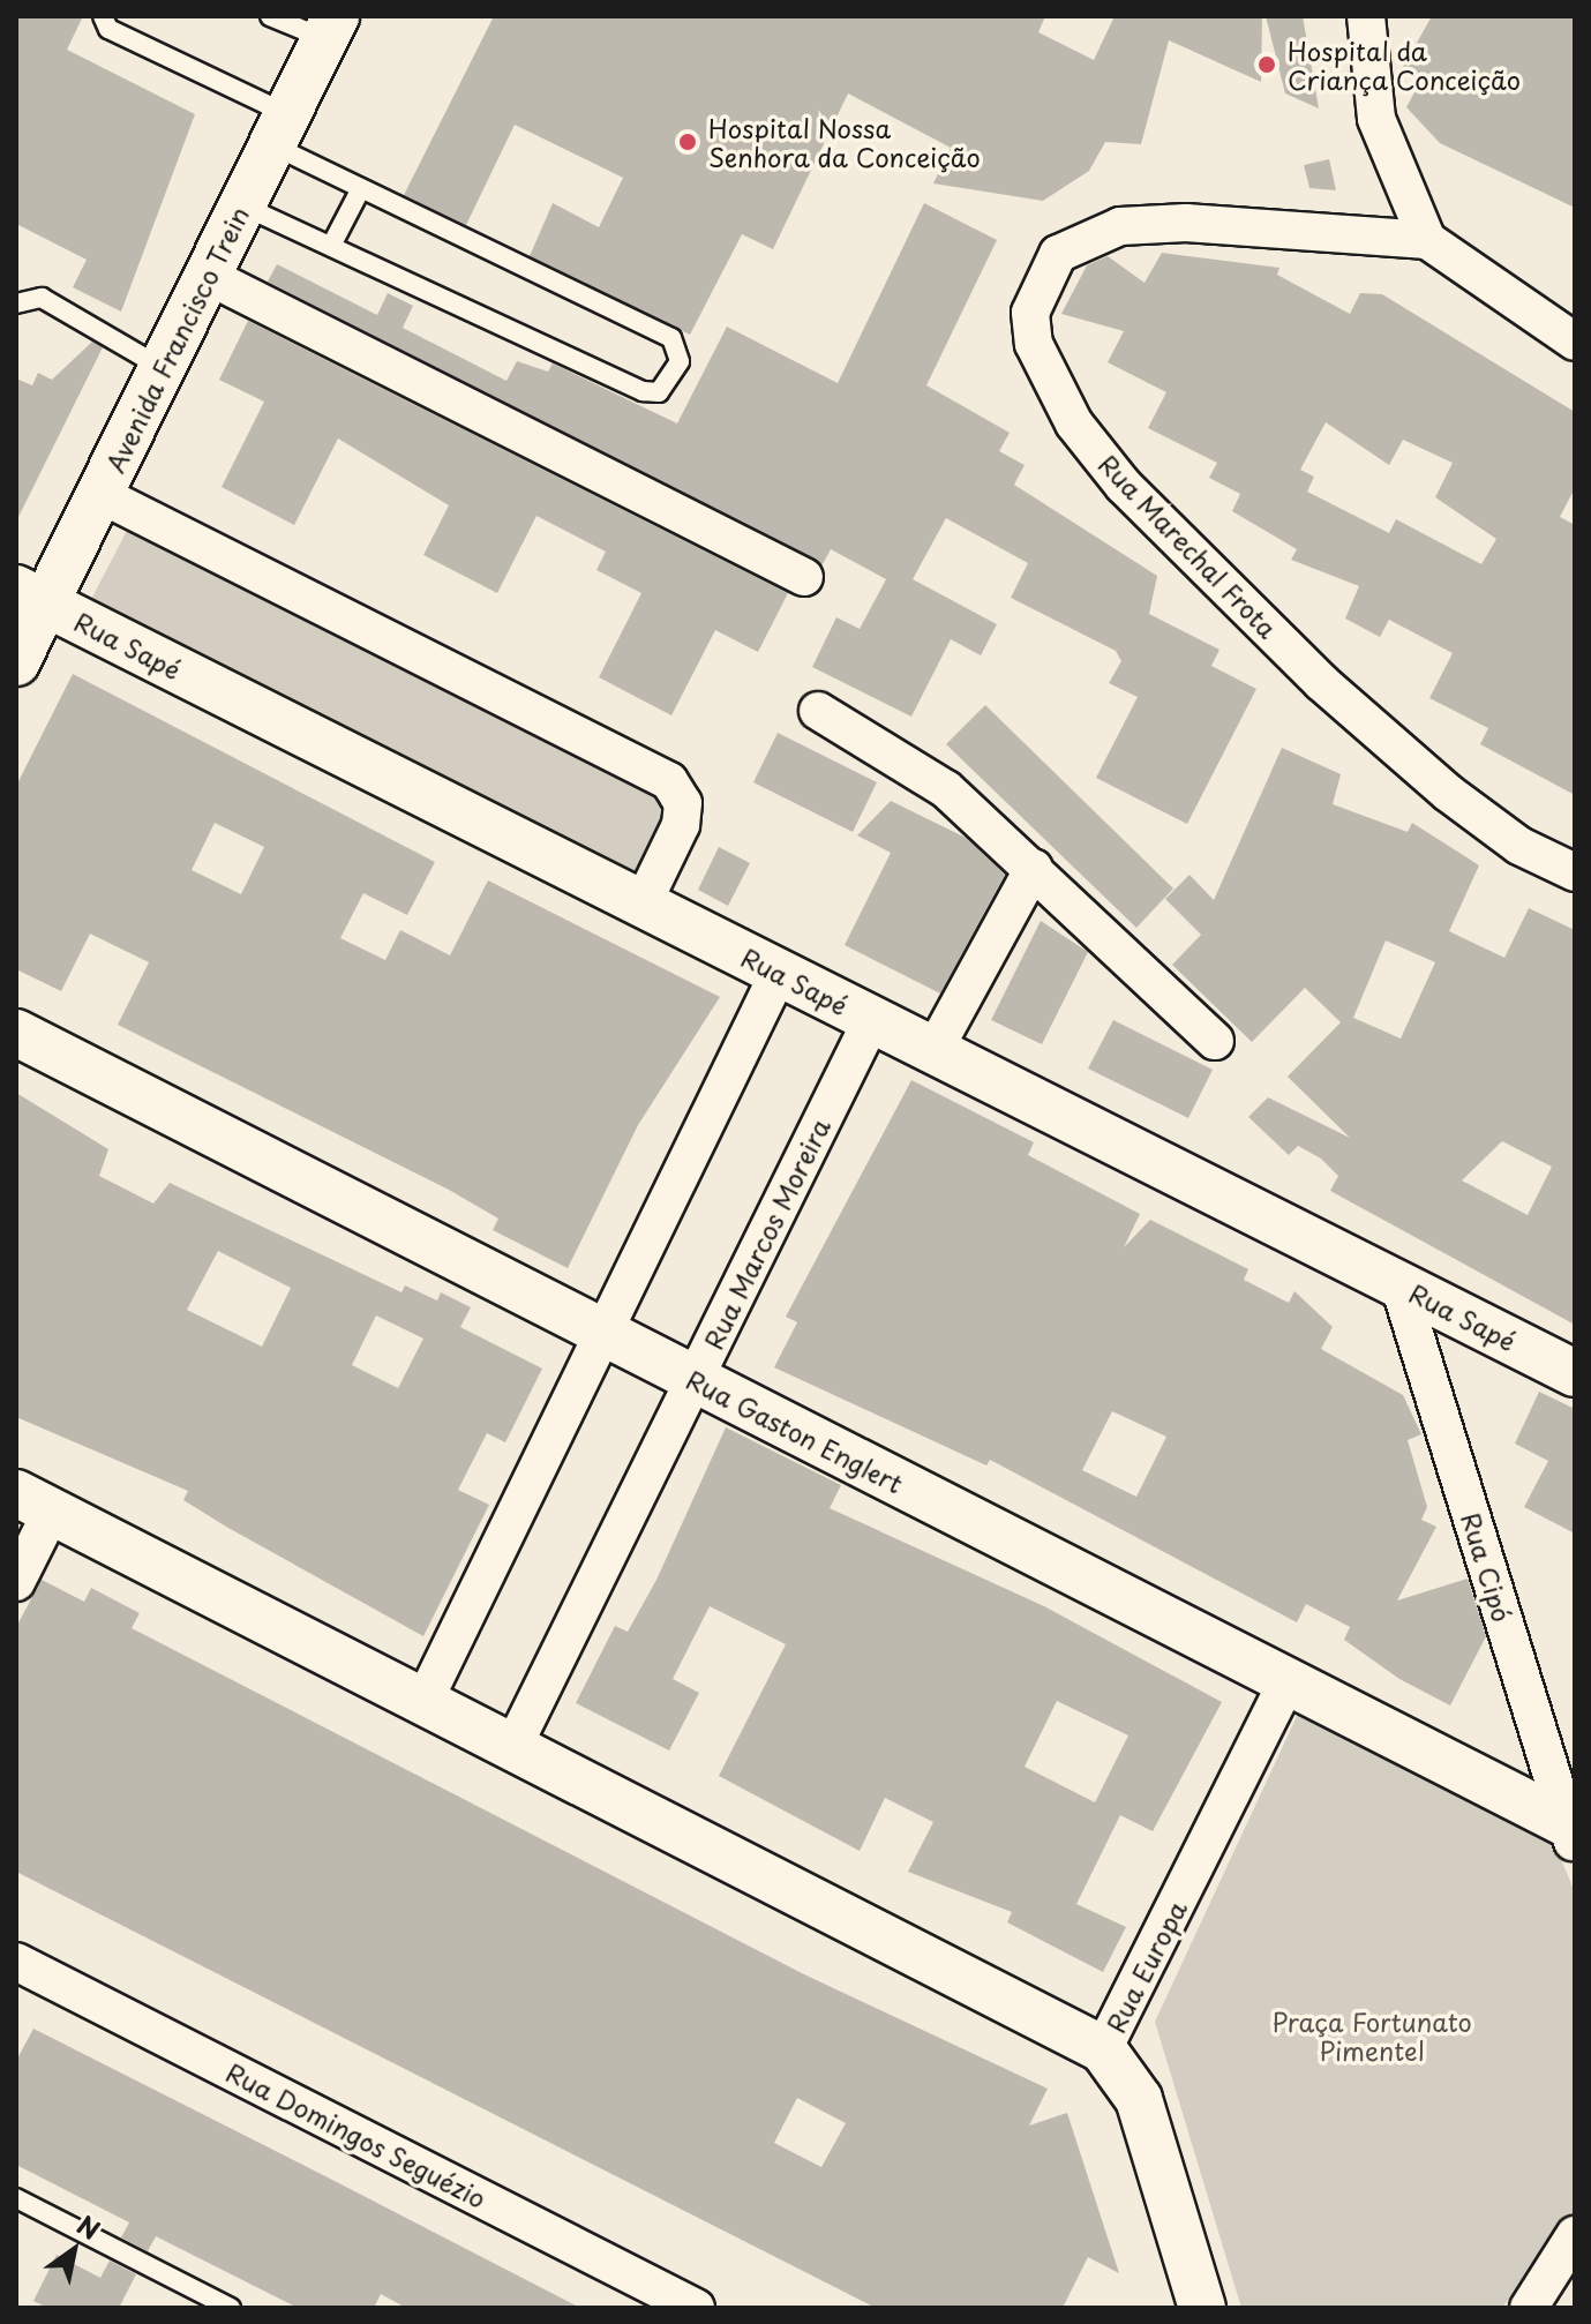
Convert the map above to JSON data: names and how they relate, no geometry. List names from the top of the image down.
{
  "streets": {
    "street": [
      "Avenida Francisco Trein",
      "Rua Marechal Frota",
      "Rua Sapé",
      "Rua Marcos Moreira",
      "Rua Gaston Englert",
      "Rua Cipó",
      "Rua Europa",
      "Rua Domingos Seguézio"
    ]
  },
  "crossings": [
    ["Avenida Francisco Trein", "Rua Sapé"],
    ["Rua Sapé", "Rua Marcos Moreira"],
    ["Rua Sapé", "Rua Cipó"],
    ["Rua Marcos Moreira", "Rua Gaston Englert"],
    ["Rua Gaston Englert", "Rua Cipó"],
    ["Rua Gaston Englert", "Rua Europa"]
  ],
  "parks": ["Praça Fortunato Pimentel"],
  "places": ["Hospital da Criança Conceição", "Hospital Nossa Senhora da Conceição"],
  "north": "top right"
}
